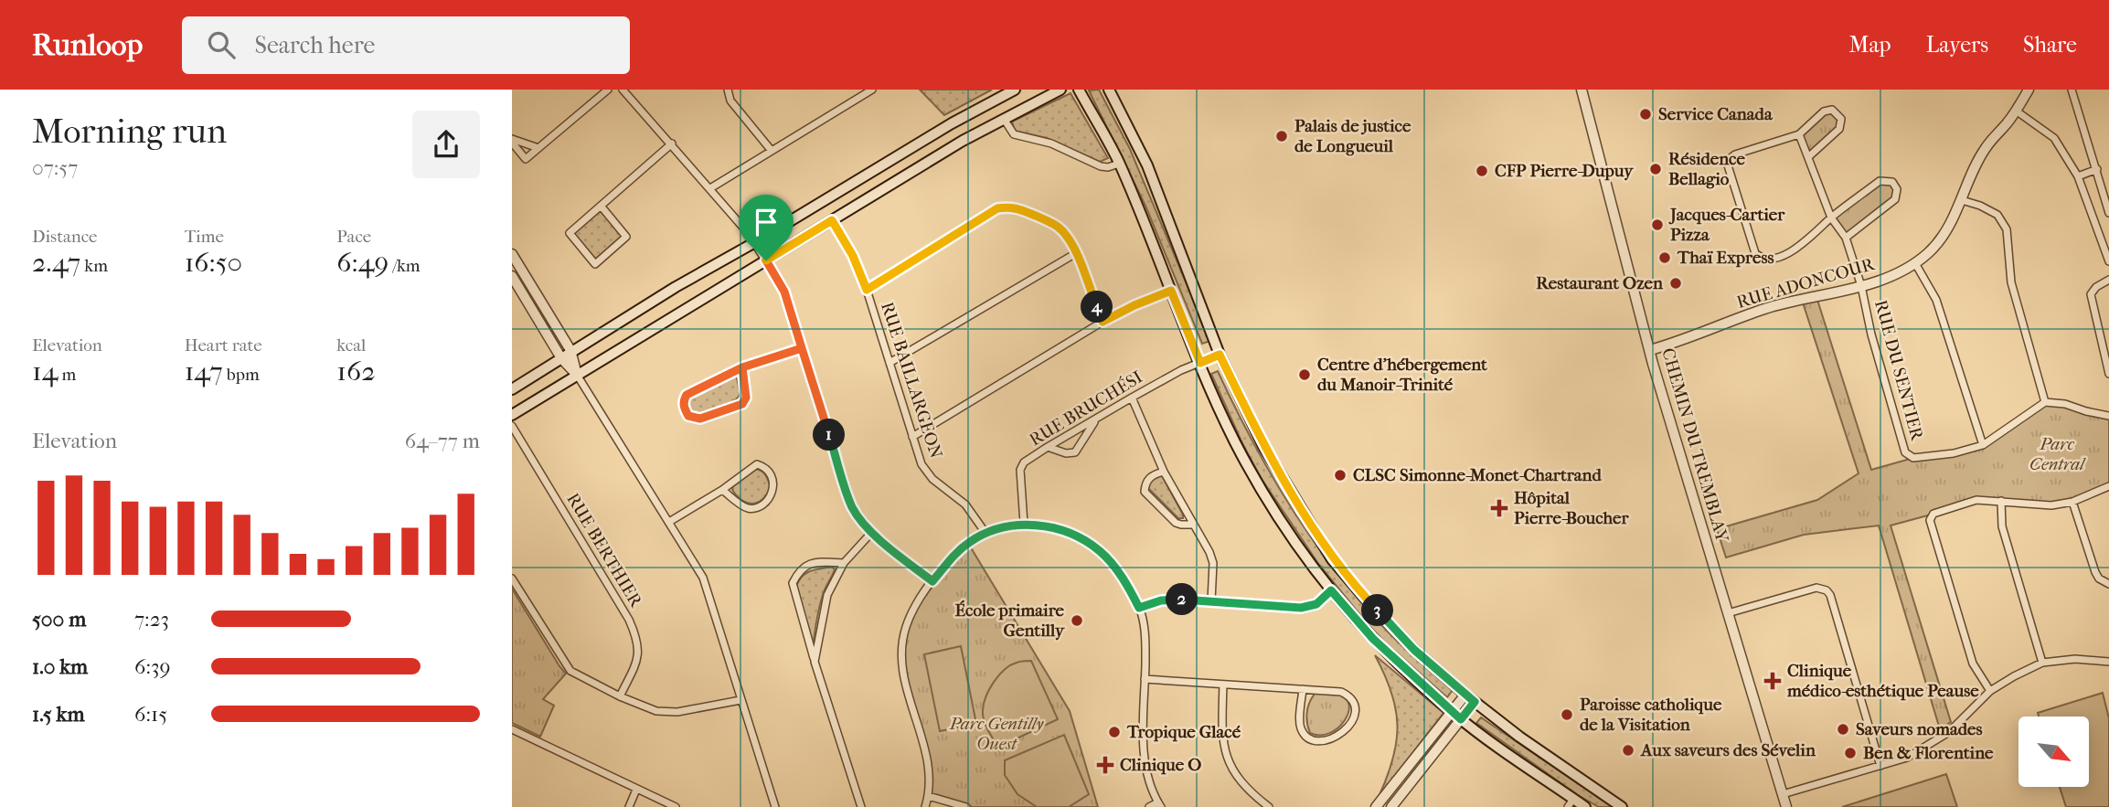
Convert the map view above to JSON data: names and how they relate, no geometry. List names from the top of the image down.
{
  "streets": {
    "street": [
      "RUE ADONCOUR",
      "RUE DU SENTIER",
      "RUE BAILLARGEON",
      "RUE BRUCHÉSI",
      "CHEMIN DU TREMBLAY",
      "RUE BERTHIER"
    ]
  },
  "crossings": [
    ["RUE ADONCOUR", "RUE DU SENTIER"],
    ["RUE ADONCOUR", "CHEMIN DU TREMBLAY"]
  ],
  "parks": ["Parc Central", "Parc Gentilly Ouest"],
  "places": {
    "other": [
      "Service Canada",
      "Palais de justice de Longueuil",
      "Résidence Bellagio",
      "CFP Pierre-Dupuy",
      "Jacques-Cartier Pizza",
      "Thaï Express",
      "Restaurant Ozen",
      "Centre d'hébergement du Manoir-Trinité",
      "CLSC Simonne-Monet-Chartrand",
      "École primaire Gentilly",
      "Paroisse catholique de la Visitation",
      "Saveurs nomades",
      "Tropique Glacé",
      "Aux saveurs des Sévelin",
      "Ben & Florentine"
    ],
    "health": ["Hôpital Pierre-Boucher", "Clinique médico-esthétique Peause", "Clinique O"]
  },
  "north": "bottom right",
  "page": {
    "header": "Runloop",
    "search": "Search here",
    "nav": ["Map", "Layers", "Share"],
    "heading": ["Morning run", "07:57"],
    "stats": [
      ["Distance", "2.47 km"],
      ["Time", "16:50"],
      ["Pace", "6:49 /km"],
      ["Elevation", "14 m"],
      ["Heart rate", "147 bpm"],
      ["kcal", "162"]
    ],
    "pins": [
      "4",
      "1",
      "2",
      "3"
    ],
    "chart": ["Elevation", "64–77 m"],
    "list": [
      {
        "name": "500 m",
        "note": "7:23"
      },
      {
        "name": "1.0 km",
        "note": "6:39"
      },
      {
        "name": "1.5 km",
        "note": "6:15"
      }
    ]
  }
}
